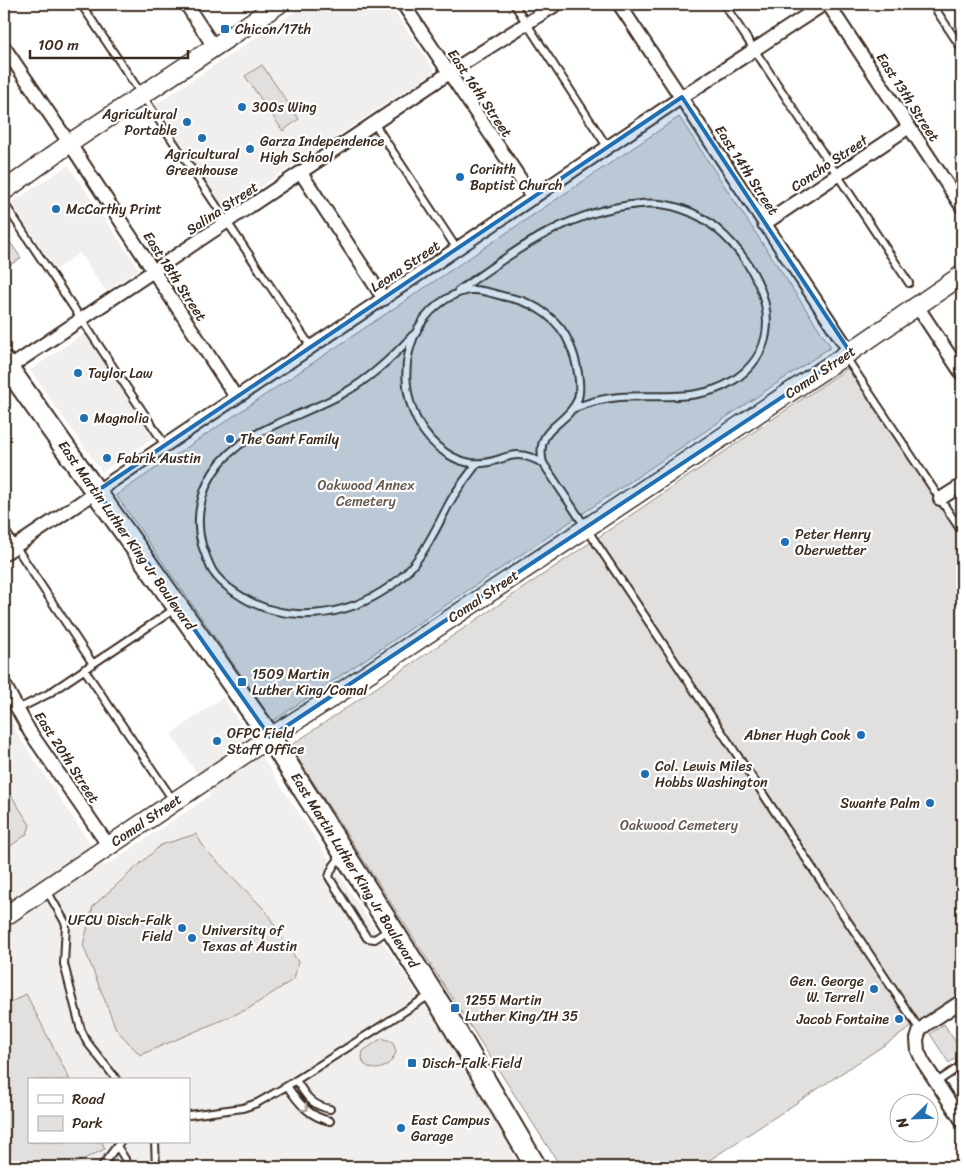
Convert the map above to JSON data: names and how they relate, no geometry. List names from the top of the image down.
{
  "streets": {
    "main road": ["East Martin Luther King Jr Boulevard"],
    "street": [
      "East 16th Street",
      "East 13th Street",
      "Concho Street",
      "East 14th Street",
      "Salina Street",
      "Leona Street",
      "East 18th Street",
      "Comal Street",
      "East 20th Street"
    ]
  },
  "crossings": [
    ["East 16th Street", "Salina Street"],
    ["East 16th Street", "Leona Street"],
    ["East 13th Street", "Concho Street"],
    ["East 13th Street", "Leona Street"],
    ["Concho Street", "East 14th Street"],
    ["East 14th Street", "Leona Street"],
    ["East 14th Street", "Comal Street"],
    ["Salina Street", "East 18th Street"],
    ["Salina Street", "East Martin Luther King Jr Boulevard"],
    ["Leona Street", "East 18th Street"],
    ["Leona Street", "East Martin Luther King Jr Boulevard"],
    ["Comal Street", "East Martin Luther King Jr Boulevard"],
    ["Comal Street", "East 20th Street"]
  ],
  "parks": ["Oakwood Annex Cemetery", "Oakwood Cemetery"],
  "places": {
    "transit": [
      "Chicon/17th",
      "1509 Martin Luther King/Comal",
      "1255 Martin Luther King/IH 35",
      "Disch-Falk Field"
    ],
    "other": [
      "300s Wing",
      "Agricultural Portable",
      "Agricultural Greenhouse",
      "Garza Independence High School",
      "Corinth Baptist Church",
      "McCarthy Print",
      "Taylor Law",
      "Magnolia",
      "The Gant Family",
      "Fabrik Austin",
      "Peter Henry Oberwetter",
      "Abner Hugh Cook",
      "OFPC Field Staff Office",
      "Col. Lewis Miles Hobbs Washington",
      "Swante Palm",
      "UFCU Disch-Falk Field",
      "University of Texas at Austin",
      "Gen. George W. Terrell",
      "Jacob Fontaine",
      "East Campus Garage"
    ]
  },
  "legend": ["Road", "Park"],
  "scale_bar": "100 m",
  "north": "bottom left"
}
